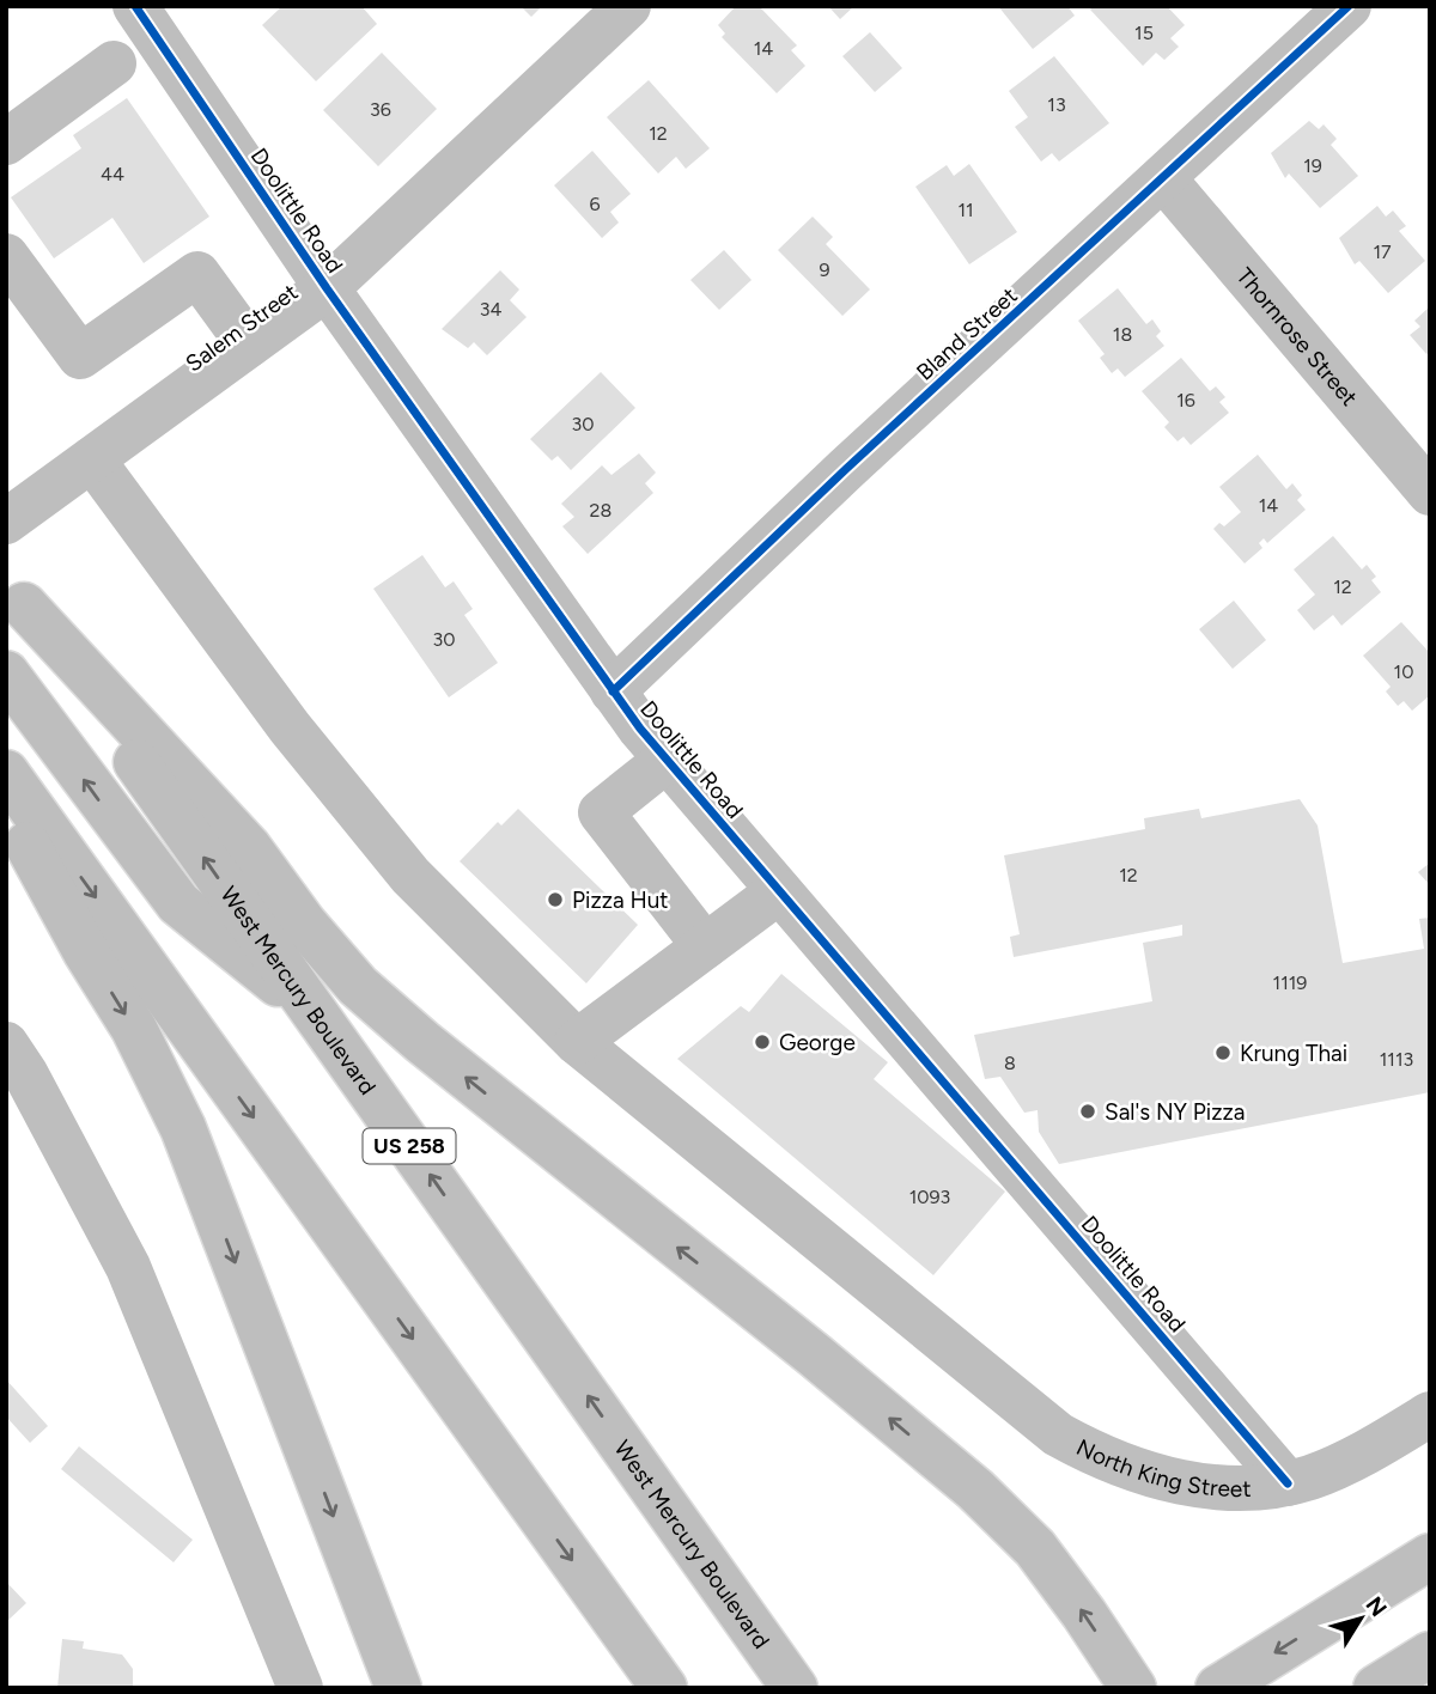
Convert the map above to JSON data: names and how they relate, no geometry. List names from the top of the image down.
{
  "streets": {
    "main road": [
      "Doolittle Road",
      "Salem Street",
      "Bland Street",
      "Thornrose Street",
      "West Mercury Boulevard",
      "US 258",
      "North King Street"
    ]
  },
  "crossings": [
    ["Doolittle Road", "Salem Street"],
    ["Doolittle Road", "Bland Street"],
    ["Doolittle Road", "North King Street"],
    ["Bland Street", "Thornrose Street"]
  ],
  "places": [
    "Pizza Hut",
    "George",
    "Krung Thai",
    "Sal's NY Pizza"
  ],
  "house_numbers": [
    "15",
    "14",
    "13",
    "36",
    "12",
    "19",
    "44",
    "6",
    "11",
    "17",
    "9",
    "34",
    "18",
    "16",
    "30",
    "14",
    "28",
    "12",
    "30",
    "10",
    "12",
    "1119",
    "1113",
    "8",
    "1093"
  ],
  "north": "top right"
}
